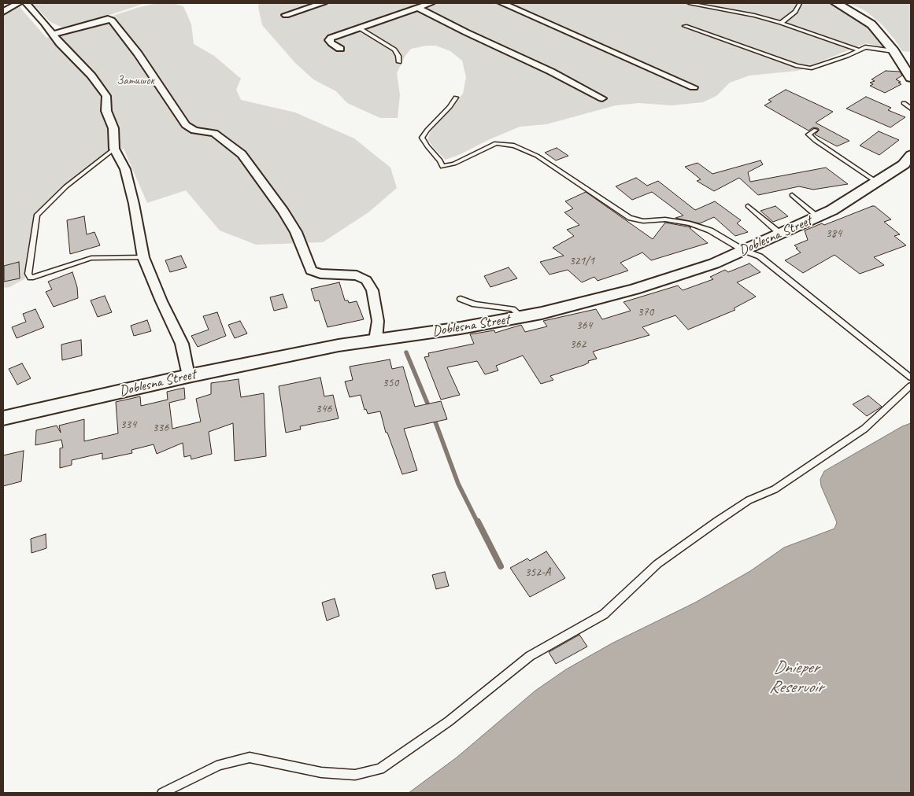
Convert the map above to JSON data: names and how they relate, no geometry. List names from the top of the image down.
{
  "streets": {
    "street": ["Doblesna Street"]
  },
  "water": ["Dnieper Reservoir"],
  "parks": ["Затишок"],
  "house_numbers": [
    "384",
    "321/1",
    "370",
    "364",
    "362",
    "350",
    "346",
    "334",
    "336",
    "352-А"
  ]
}
